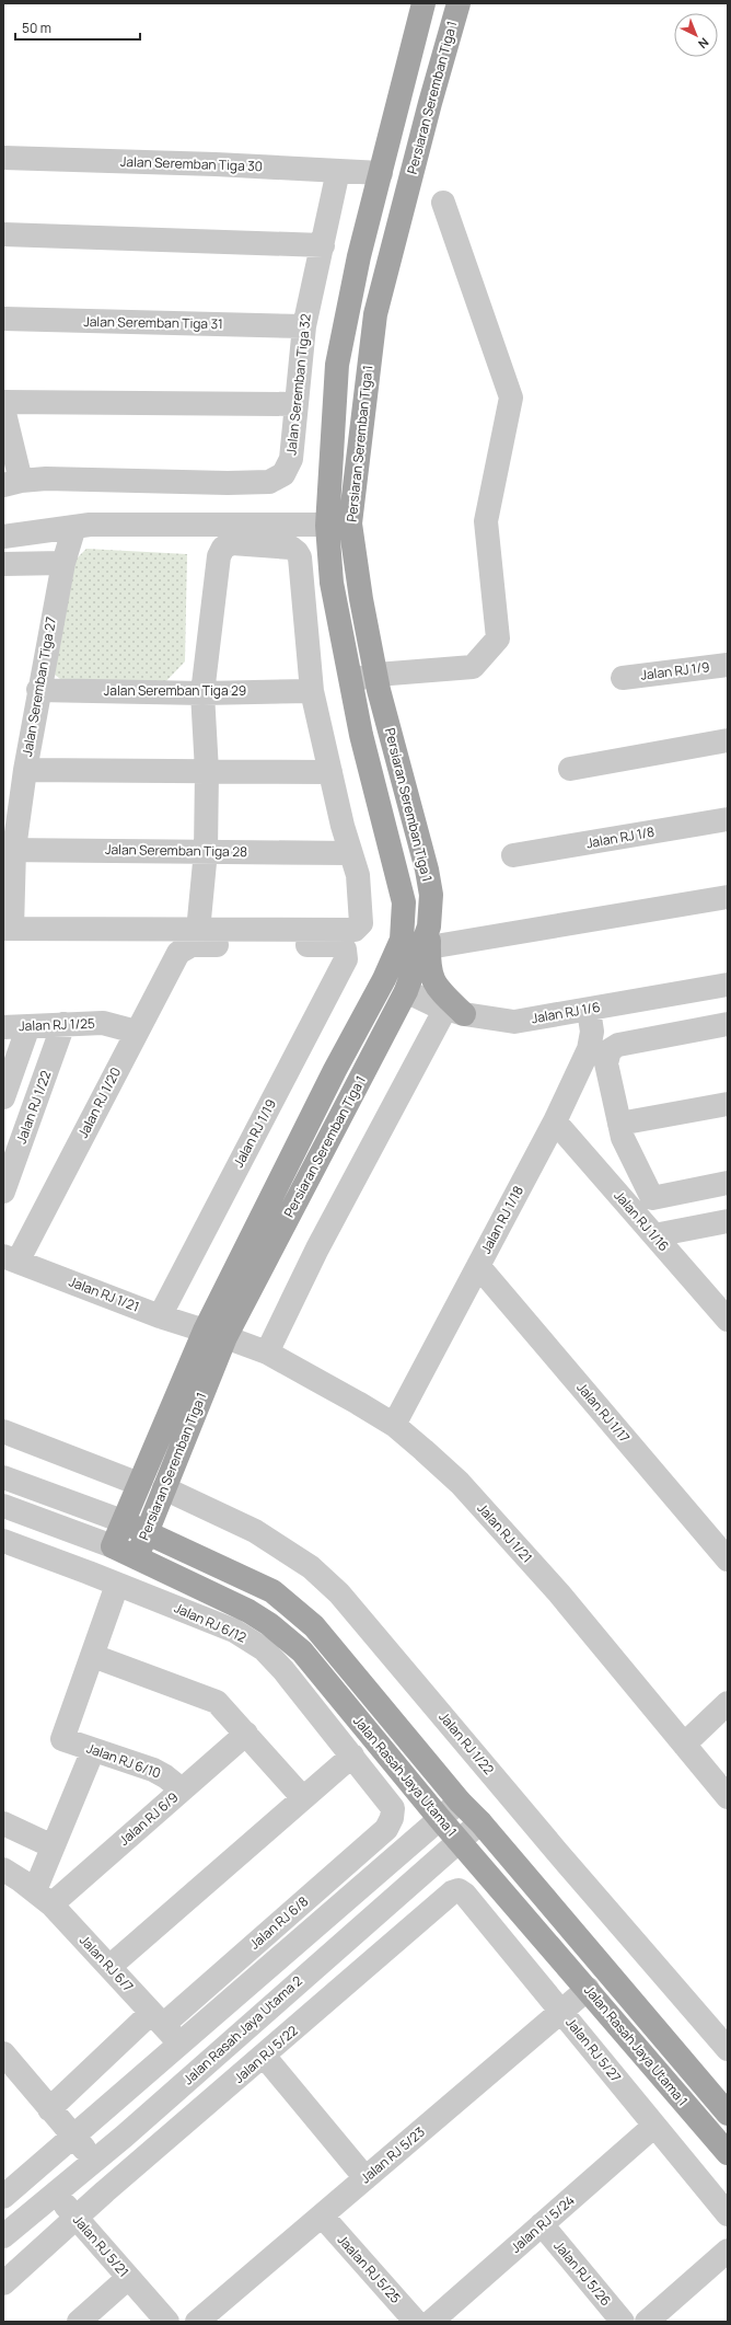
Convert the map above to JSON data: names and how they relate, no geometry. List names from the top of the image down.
{
  "streets": {
    "main road": ["Persiaran Seremban Tiga 1", "Jalan Rasah Jaya Utama 1"],
    "street": [
      "Jalan Seremban Tiga 30",
      "Jalan Seremban Tiga 31",
      "Jalan Seremban Tiga 32",
      "Jalan RJ 1/9",
      "Jalan Seremban Tiga 27",
      "Jalan Seremban Tiga 29",
      "Jalan RJ 1/8",
      "Jalan Seremban Tiga 28",
      "Jalan RJ 1/6",
      "Jalan RJ 1/25",
      "Jalan RJ 1/20",
      "Jalan RJ 1/22",
      "Jalan RJ 1/19",
      "Jalan RJ 1/18",
      "Jalan RJ 1/16",
      "Jalan RJ 1/21",
      "Jalan RJ 1/17",
      "Jalan RJ 6/12",
      "Jalan RJ 6/10",
      "Jalan RJ 6/9",
      "Jalan RJ 6/8",
      "Jalan RJ 6/7",
      "Jalan Rasah Jaya Utama 2",
      "Jalan RJ 5/27",
      "Jalan RJ 5/22",
      "Jalan RJ 5/23",
      "Jalan RJ 5/24",
      "Jalan RJ 5/21",
      "Jaalan RJ 5/25",
      "Jalan RJ 5/26"
    ]
  },
  "crossings": [
    ["Persiaran Seremban Tiga 1", "Jalan Seremban Tiga 30"],
    ["Persiaran Seremban Tiga 1", "Jalan RJ 1/6"],
    ["Persiaran Seremban Tiga 1", "Jalan RJ 1/22"],
    ["Persiaran Seremban Tiga 1", "Jalan RJ 1/21"],
    ["Persiaran Seremban Tiga 1", "Jalan Rasah Jaya Utama 1"],
    ["Jalan Seremban Tiga 30", "Jalan Seremban Tiga 32"],
    ["Jalan Seremban Tiga 31", "Jalan Seremban Tiga 32"],
    ["Jalan Seremban Tiga 27", "Jalan Seremban Tiga 29"],
    ["Jalan Seremban Tiga 27", "Jalan Seremban Tiga 28"],
    ["Jalan RJ 1/6", "Jalan RJ 1/18"],
    ["Jalan RJ 1/25", "Jalan RJ 1/20"],
    ["Jalan RJ 1/25", "Jalan RJ 1/22"],
    ["Jalan RJ 1/20", "Jalan RJ 1/19"],
    ["Jalan RJ 1/20", "Jalan RJ 1/21"],
    ["Jalan RJ 1/19", "Jalan RJ 1/21"],
    ["Jalan RJ 1/18", "Jalan RJ 1/16"],
    ["Jalan RJ 1/18", "Jalan RJ 1/21"],
    ["Jalan RJ 1/18", "Jalan RJ 1/17"],
    ["Jalan RJ 6/12", "Jalan RJ 6/8"],
    ["Jalan RJ 6/10", "Jalan RJ 6/9"],
    ["Jalan Rasah Jaya Utama 1", "Jalan Rasah Jaya Utama 2"],
    ["Jalan Rasah Jaya Utama 1", "Jalan RJ 5/23"],
    ["Jalan RJ 6/9", "Jalan RJ 6/7"],
    ["Jalan RJ 6/8", "Jalan RJ 6/7"],
    ["Jalan RJ 6/7", "Jalan Rasah Jaya Utama 2"],
    ["Jalan Rasah Jaya Utama 2", "Jalan RJ 5/21"],
    ["Jalan RJ 5/27", "Jalan RJ 5/22"],
    ["Jalan RJ 5/27", "Jalan RJ 5/23"],
    ["Jalan RJ 5/27", "Jalan RJ 5/24"],
    ["Jalan RJ 5/22", "Jalan RJ 5/21"],
    ["Jalan RJ 5/23", "Jaalan RJ 5/25"],
    ["Jalan RJ 5/24", "Jalan RJ 5/26"]
  ],
  "scale_bar": "50 m",
  "north": "bottom right"
}
